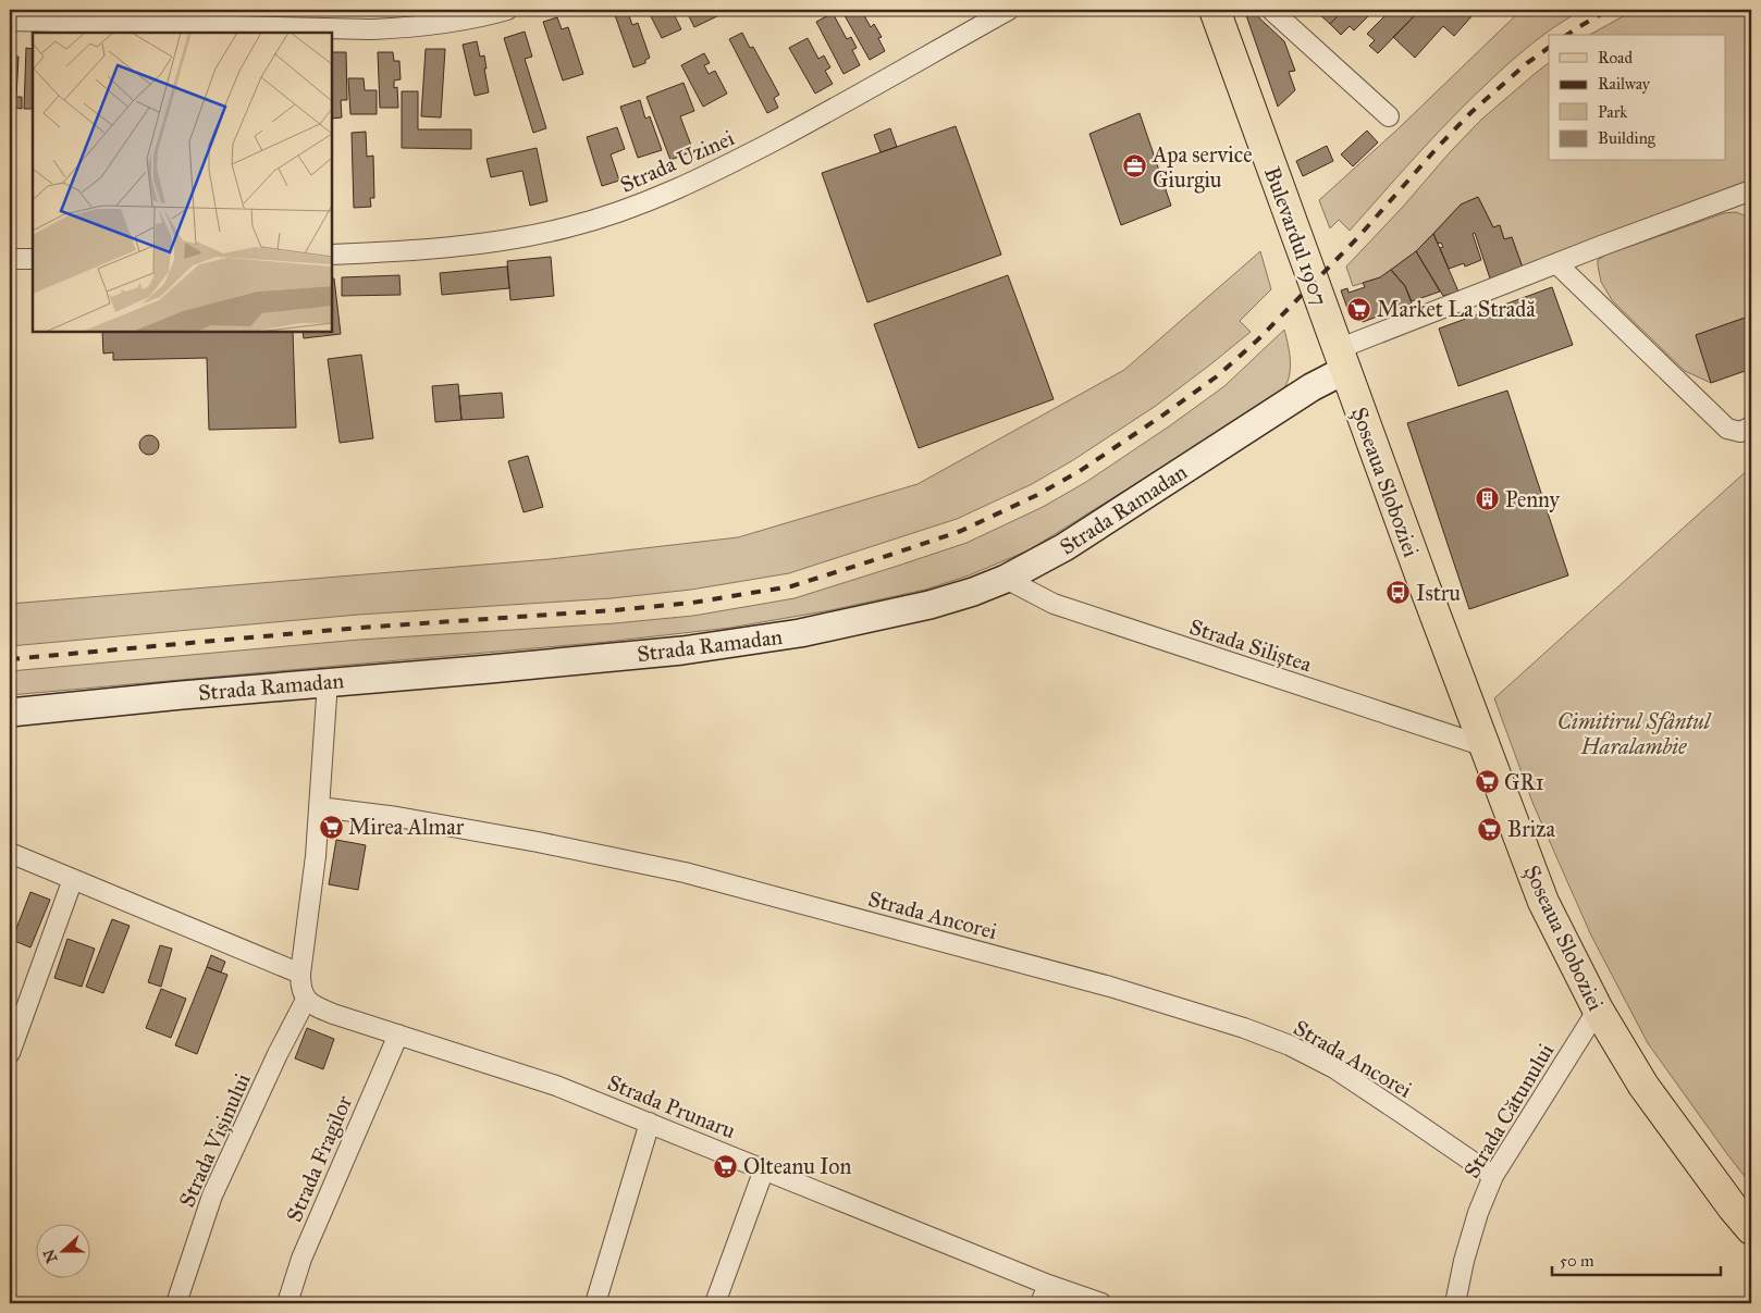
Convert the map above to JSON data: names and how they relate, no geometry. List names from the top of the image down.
{
  "streets": {
    "main road": ["Bulevardul 1907", "Șoseaua Sloboziei"],
    "street": [
      "Strada Uzinei",
      "Strada Ramadan",
      "Strada Siliștea",
      "Strada Ancorei",
      "Strada Prunaru",
      "Strada Cătunului",
      "Strada Vișinului",
      "Strada Fragilor"
    ]
  },
  "crossings": [
    ["Bulevardul 1907", "Șoseaua Sloboziei"],
    ["Bulevardul 1907", "Strada Ramadan"],
    ["Șoseaua Sloboziei", "Strada Ramadan"],
    ["Șoseaua Sloboziei", "Strada Siliștea"],
    ["Șoseaua Sloboziei", "Strada Cătunului"],
    ["Strada Ramadan", "Strada Siliștea"],
    ["Strada Ancorei", "Strada Cătunului"],
    ["Strada Prunaru", "Strada Vișinului"],
    ["Strada Prunaru", "Strada Fragilor"]
  ],
  "parks": ["Cimitirul Sfântul Haralambie"],
  "places": {
    "office": ["Apa service Giurgiu"],
    "supermarket": [
      "Market La Stradă",
      "GR1",
      "Mirea Almar",
      "Briza",
      "Olteanu Ion"
    ],
    "building": ["Penny"],
    "bus stop": ["Istru"]
  },
  "legend": [
    "Road",
    "Railway",
    "Park",
    "Building"
  ],
  "scale_bar": "50 m",
  "north": "left"
}
